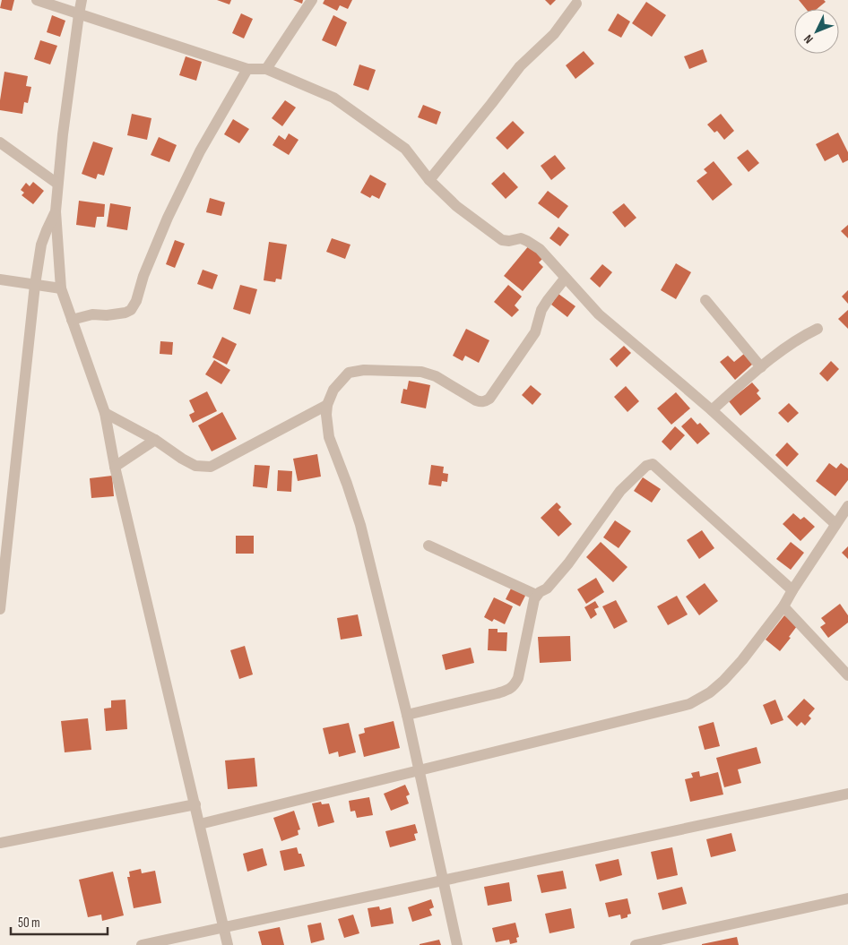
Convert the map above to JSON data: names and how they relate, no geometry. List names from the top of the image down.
{
  "scale_bar": "50 m",
  "north": "bottom left"
}
